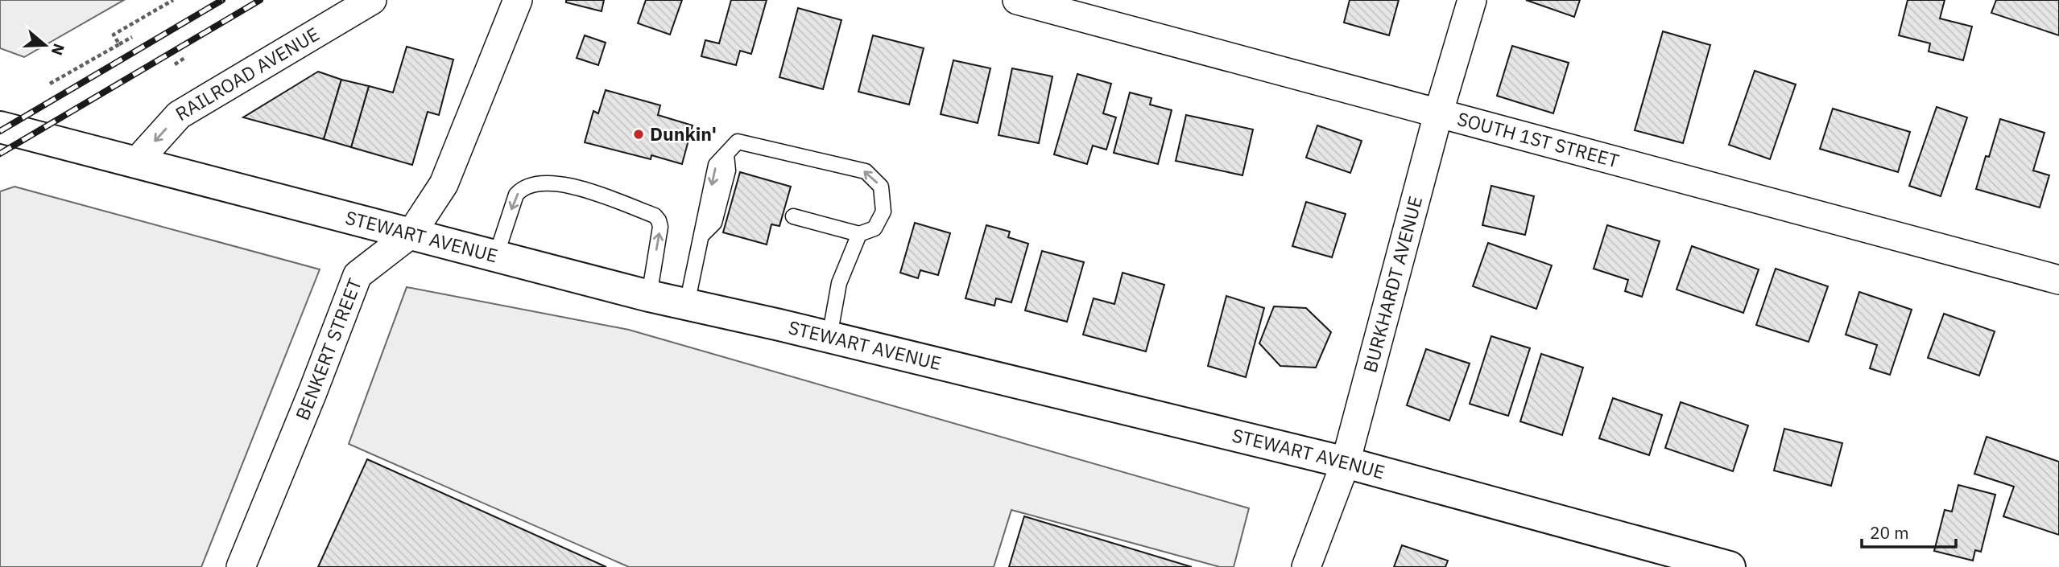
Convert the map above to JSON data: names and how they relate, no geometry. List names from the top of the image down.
{
  "streets": {
    "main road": ["STEWART AVENUE"],
    "street": [
      "RAILROAD AVENUE",
      "SOUTH 1ST STREET",
      "BURKHARDT AVENUE",
      "BENKERT STREET"
    ]
  },
  "crossings": [
    ["RAILROAD AVENUE", "STEWART AVENUE"],
    ["SOUTH 1ST STREET", "BURKHARDT AVENUE"],
    ["STEWART AVENUE", "BURKHARDT AVENUE"],
    ["STEWART AVENUE", "BENKERT STREET"]
  ],
  "one_way": ["RAILROAD AVENUE"],
  "places": ["Dunkin'"],
  "scale_bar": "20 m",
  "north": "right"
}
